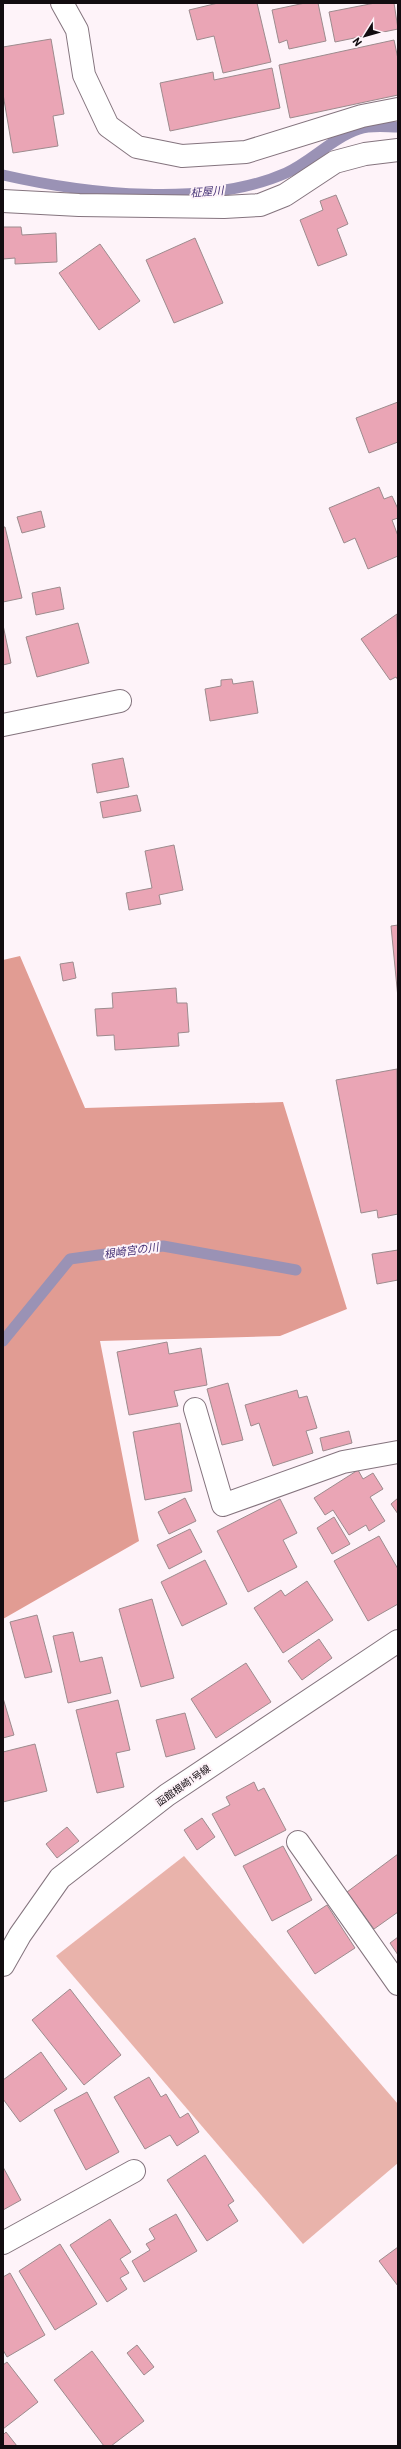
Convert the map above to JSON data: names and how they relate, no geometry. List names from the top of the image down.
{
  "streets": {
    "street": ["函館根崎1号線"]
  },
  "water": ["柾屋川", "根崎宮の川"],
  "north": "bottom left"
}
